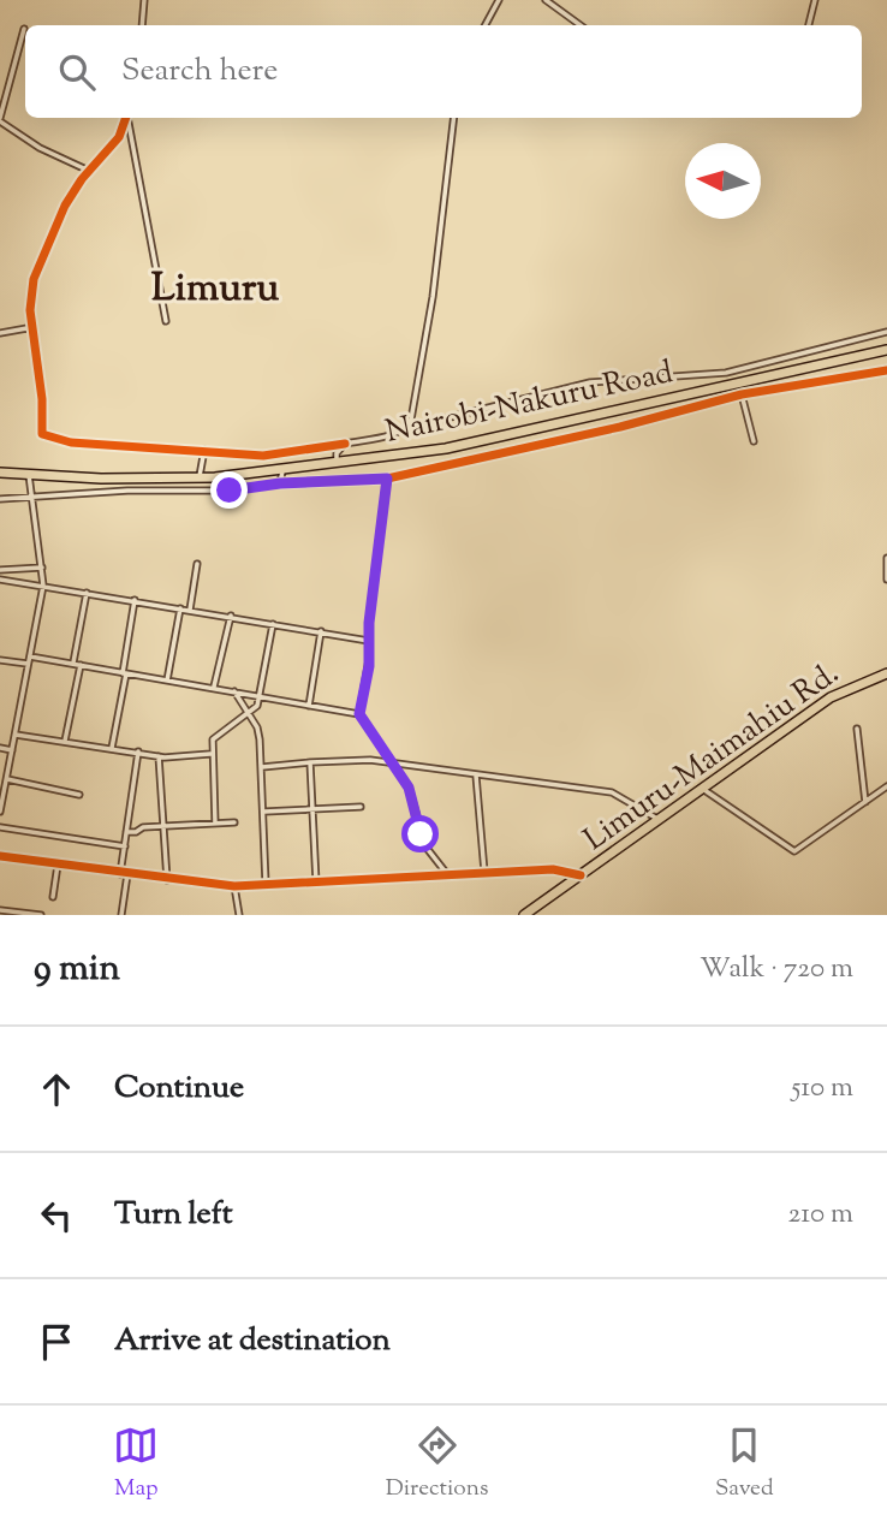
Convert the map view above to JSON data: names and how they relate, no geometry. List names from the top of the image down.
{
  "streets": {
    "highway": ["Nairobi-Nakuru Road", "Limuru-Maimahiu Rd."]
  },
  "districts": ["Limuru"],
  "north": "left",
  "page": {
    "search": "Search here",
    "heading": ["9 min", "Walk · 720 m"],
    "list": [
      ["Continue", "510 m"],
      ["Turn left", "210 m"],
      "Arrive at destination"
    ],
    "nav": ["Map", "Directions", "Saved"]
  }
}
